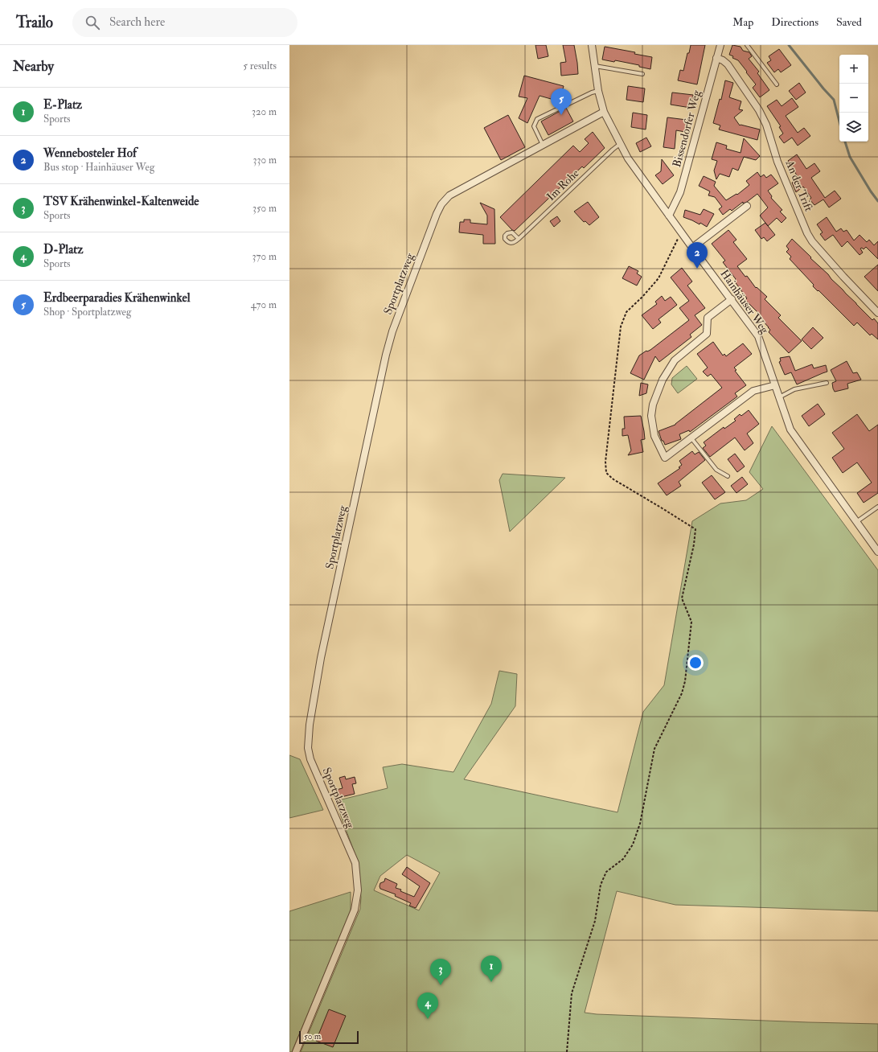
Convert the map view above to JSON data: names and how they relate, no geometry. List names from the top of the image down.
{
  "streets": {
    "street": [
      "Bissendorfer Weg",
      "An der Trift",
      "Sportplatzweg",
      "Hainhäuser Weg"
    ],
    "lane": ["Im Rohe"]
  },
  "crossings": [
    ["Bissendorfer Weg", "An der Trift"],
    ["Bissendorfer Weg", "Hainhäuser Weg"],
    ["Im Rohe", "Hainhäuser Weg"],
    ["Sportplatzweg", "Hainhäuser Weg"]
  ],
  "scale_bar": "50 m",
  "page": {
    "header": "Trailo",
    "search": "Search here",
    "nav": ["Map", "Directions", "Saved"],
    "heading": ["Nearby", "5 results"],
    "map_buttons": ["+", "−"],
    "list": [
      {
        "mark": "1",
        "name": "E-Platz",
        "note": "Sports",
        "value": "320 m"
      },
      {
        "mark": "2",
        "name": "Wennebosteler Hof",
        "note": "Bus stop · Hainhäuser Weg",
        "value": "330 m"
      },
      {
        "mark": "3",
        "name": "TSV Krähenwinkel-Kaltenweide",
        "note": "Sports",
        "value": "350 m"
      },
      {
        "mark": "4",
        "name": "D-Platz",
        "note": "Sports",
        "value": "370 m"
      },
      {
        "mark": "5",
        "name": "Erdbeerparadies Krähenwinkel",
        "note": "Shop · Sportplatzweg",
        "value": "470 m"
      }
    ],
    "pins": [
      "5",
      "2",
      "1",
      "3",
      "4"
    ],
    "scale": "50 m"
  }
}
